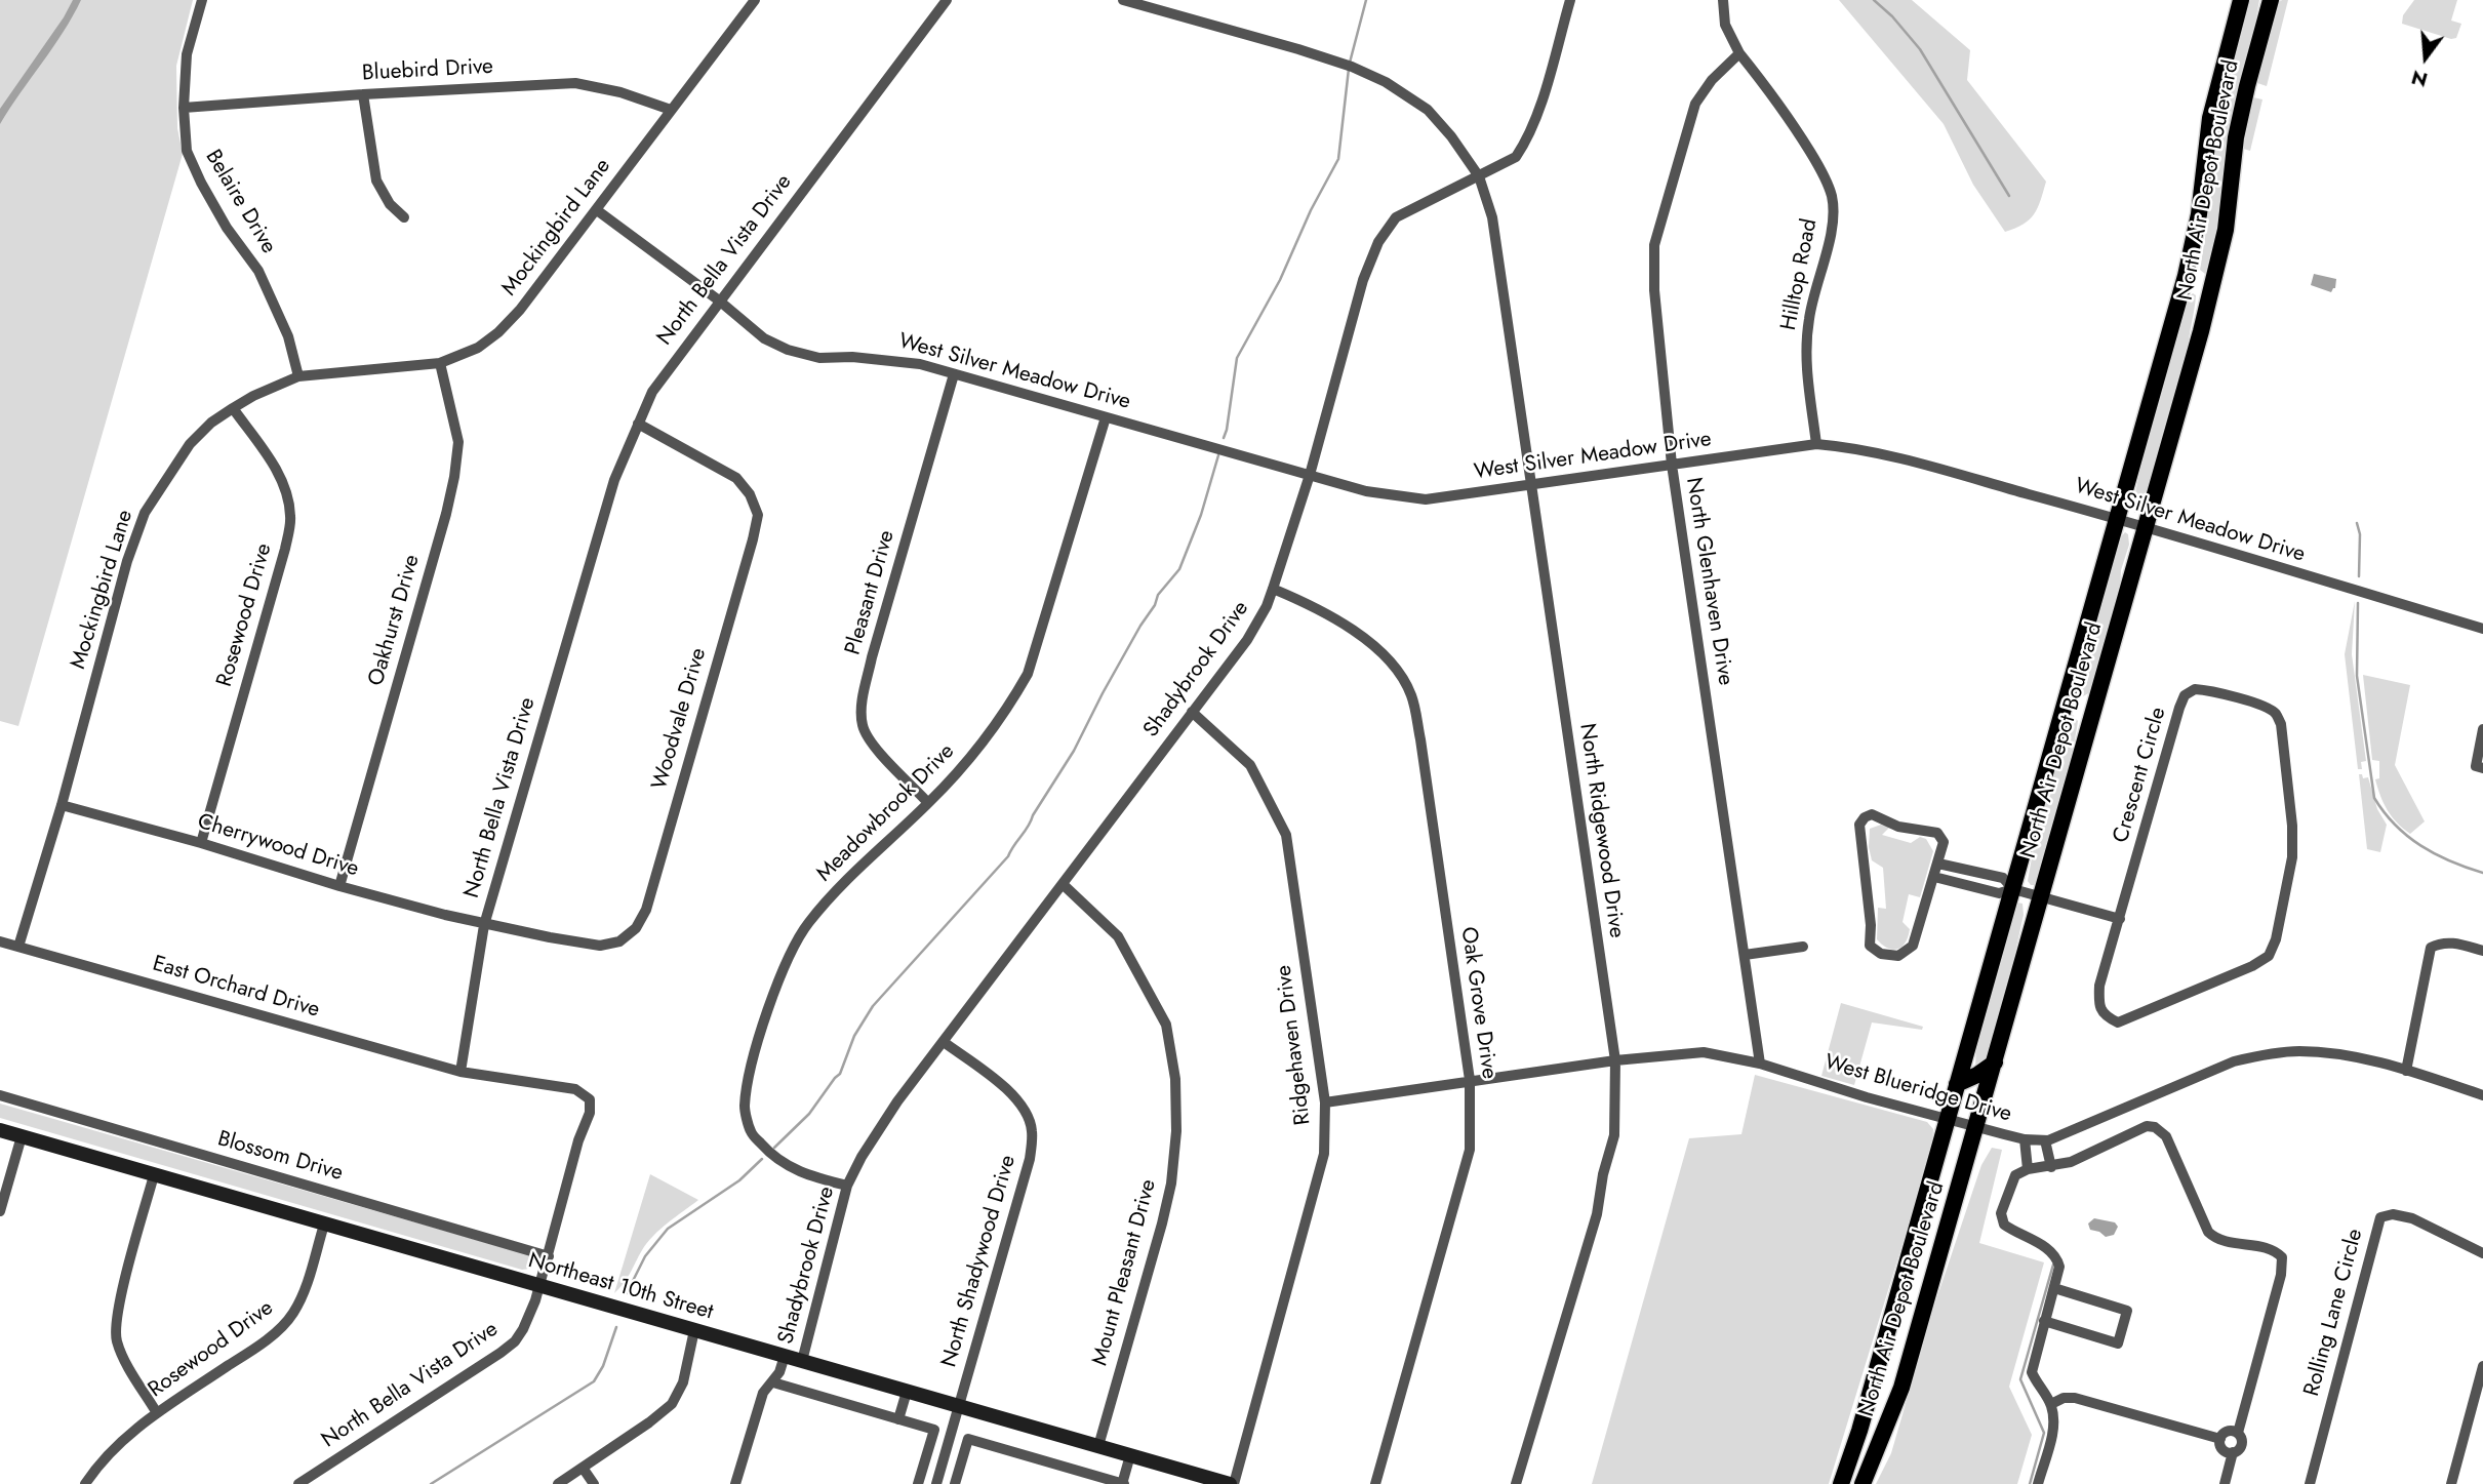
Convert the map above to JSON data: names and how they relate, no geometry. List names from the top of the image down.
{
  "streets": {
    "main road": ["North Air Depot Boulevard", "Northeast 10th Street"],
    "street": [
      "Bluebird Drive",
      "Belaire Drive",
      "Mockingbird Lane",
      "North Bella Vista Drive",
      "Hilltop Road",
      "West Silver Meadow Drive",
      "North Glenhaven Drive",
      "Pleasant Drive",
      "Rosewood Drive",
      "Oakhurst Drive",
      "Shadybrook Drive",
      "Woodvale Drive",
      "Crescent Circle",
      "Meadowbrook Drive",
      "North Ridgewood Drive",
      "Cherrywood Drive",
      "East Orchard Drive",
      "Oak Grove Drive",
      "Ridgehaven Drive",
      "West Blueridge Drive",
      "Blossom Drive",
      "North Shadywood Drive",
      "Mount Pleasant Drive",
      "Rolling Lane Circle"
    ]
  },
  "crossings": [
    ["Bluebird Drive", "Belaire Drive"],
    ["Bluebird Drive", "Mockingbird Lane"],
    ["North Air Depot Boulevard", "West Silver Meadow Drive"],
    ["North Air Depot Boulevard", "West Blueridge Drive"],
    ["Belaire Drive", "Mockingbird Lane"],
    ["Mockingbird Lane", "West Silver Meadow Drive"],
    ["Mockingbird Lane", "Rosewood Drive"],
    ["Mockingbird Lane", "Oakhurst Drive"],
    ["Mockingbird Lane", "Cherrywood Drive"],
    ["Mockingbird Lane", "East Orchard Drive"],
    ["North Bella Vista Drive", "West Silver Meadow Drive"],
    ["North Bella Vista Drive", "Woodvale Drive"],
    ["North Bella Vista Drive", "Cherrywood Drive"],
    ["North Bella Vista Drive", "East Orchard Drive"],
    ["North Bella Vista Drive", "Blossom Drive"],
    ["North Bella Vista Drive", "Northeast 10th Street"],
    ["Hilltop Road", "West Silver Meadow Drive"],
    ["Hilltop Road", "North Glenhaven Drive"],
    ["West Silver Meadow Drive", "North Glenhaven Drive"],
    ["West Silver Meadow Drive", "Pleasant Drive"],
    ["West Silver Meadow Drive", "Shadybrook Drive"],
    ["West Silver Meadow Drive", "Meadowbrook Drive"],
    ["West Silver Meadow Drive", "North Ridgewood Drive"],
    ["North Glenhaven Drive", "West Blueridge Drive"],
    ["Pleasant Drive", "Meadowbrook Drive"],
    ["Rosewood Drive", "Cherrywood Drive"],
    ["Rosewood Drive", "Northeast 10th Street"],
    ["Oakhurst Drive", "Cherrywood Drive"],
    ["Shadybrook Drive", "Meadowbrook Drive"],
    ["Shadybrook Drive", "North Ridgewood Drive"],
    ["Shadybrook Drive", "Oak Grove Drive"],
    ["Shadybrook Drive", "Ridgehaven Drive"],
    ["Shadybrook Drive", "North Shadywood Drive"],
    ["Shadybrook Drive", "Mount Pleasant Drive"],
    ["Shadybrook Drive", "Northeast 10th Street"],
    ["Woodvale Drive", "Cherrywood Drive"],
    ["North Ridgewood Drive", "West Blueridge Drive"],
    ["Oak Grove Drive", "West Blueridge Drive"],
    ["Ridgehaven Drive", "West Blueridge Drive"],
    ["Ridgehaven Drive", "Northeast 10th Street"],
    ["North Shadywood Drive", "Northeast 10th Street"],
    ["Mount Pleasant Drive", "Northeast 10th Street"]
  ],
  "north": "bottom"
}
